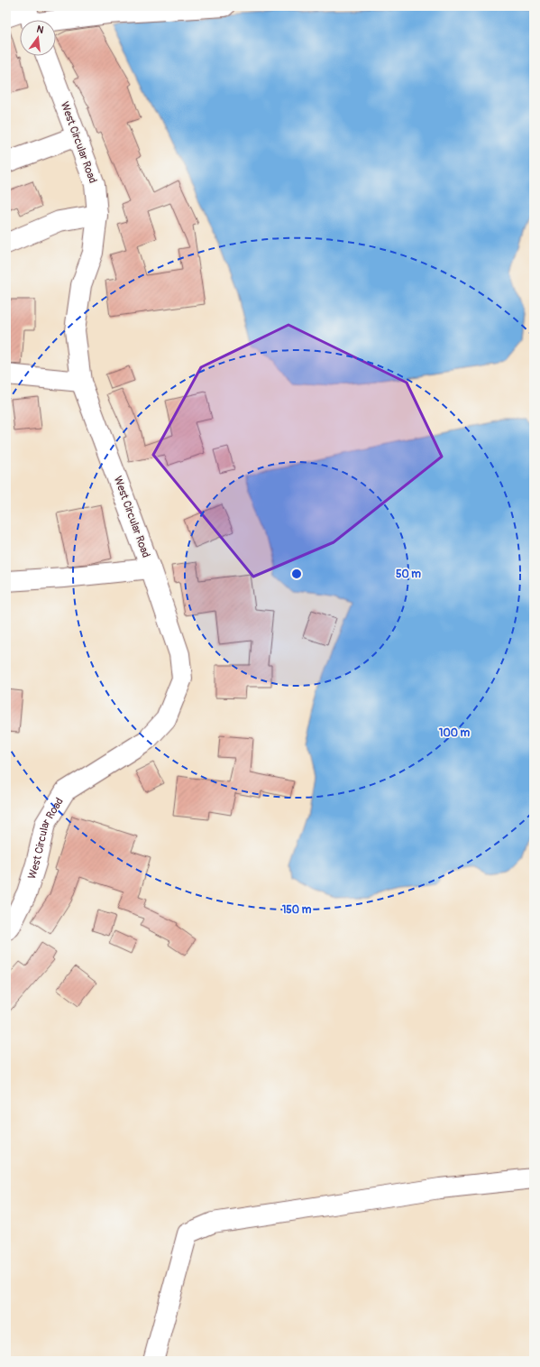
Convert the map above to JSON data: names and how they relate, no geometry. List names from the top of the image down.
{
  "streets": {
    "street": ["West Circular Road"]
  },
  "north": "top",
  "rings": ["50 m", "100 m", "150 m"]
}
